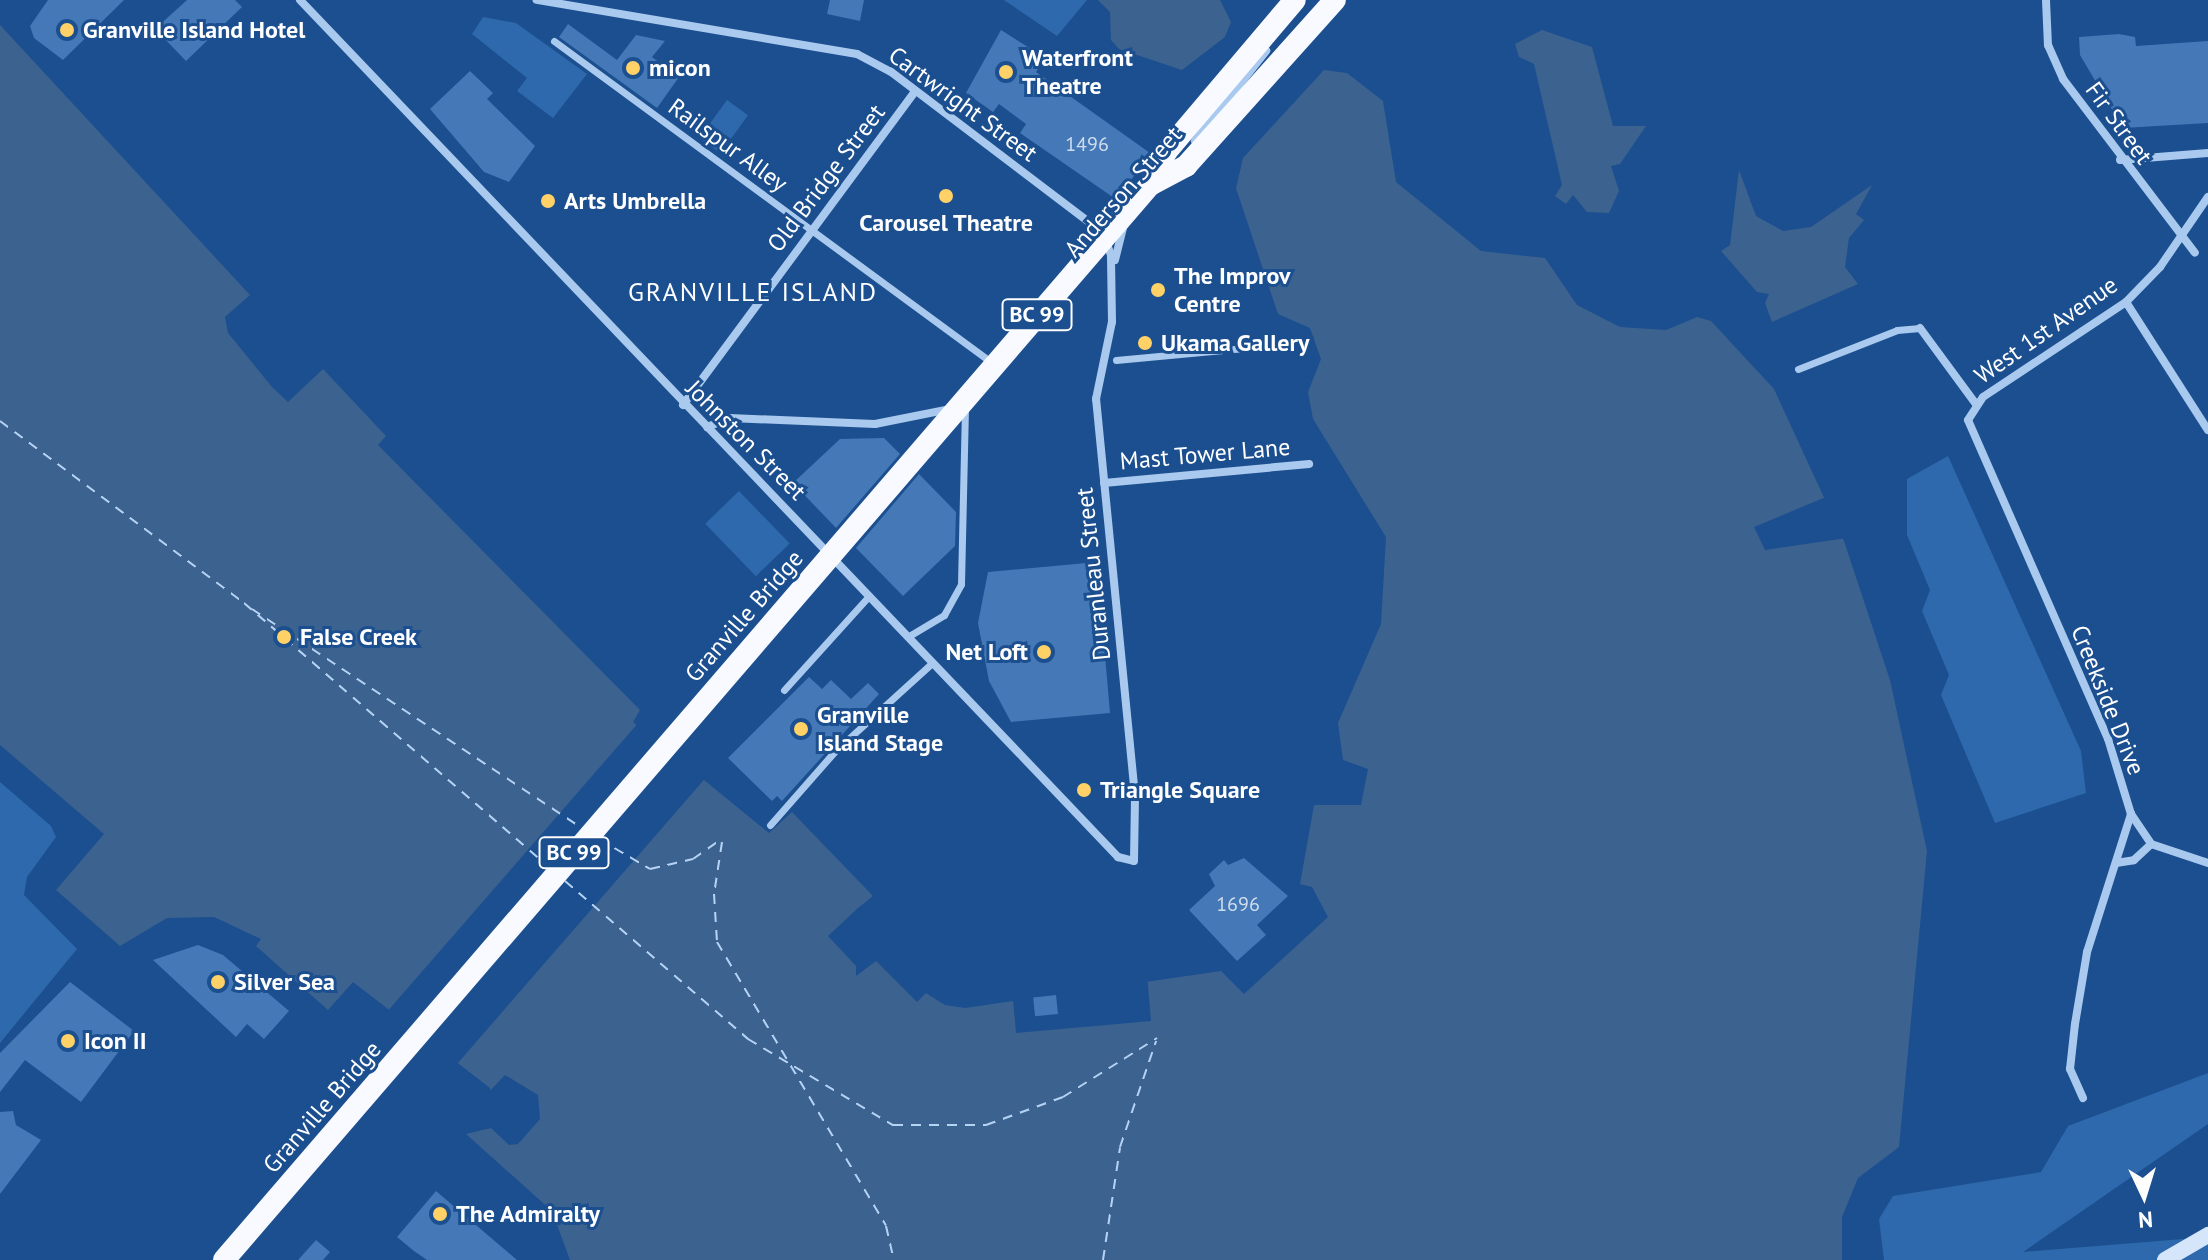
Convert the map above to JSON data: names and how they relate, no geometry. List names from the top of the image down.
{
  "streets": {
    "highway": ["BC 99", "Granville Bridge"],
    "street": [
      "Cartwright Street",
      "Fir Street",
      "Railspur Alley",
      "Old Bridge Street",
      "Anderson Street",
      "West 1st Avenue",
      "Johnston Street",
      "Mast Tower Lane",
      "Duranleau Street",
      "Creekside Drive"
    ]
  },
  "crossings": [
    ["Cartwright Street", "Old Bridge Street"],
    ["Cartwright Street", "Anderson Street"],
    ["Cartwright Street", "Duranleau Street"],
    ["Fir Street", "West 1st Avenue"],
    ["Railspur Alley", "Old Bridge Street"],
    ["Railspur Alley", "Anderson Street"],
    ["Old Bridge Street", "Johnston Street"],
    ["Anderson Street", "Duranleau Street"],
    ["West 1st Avenue", "Creekside Drive"],
    ["Johnston Street", "Duranleau Street"],
    ["Mast Tower Lane", "Duranleau Street"]
  ],
  "districts": ["GRANVILLE ISLAND"],
  "places": [
    "Granville Island Hotel",
    "micon",
    "Waterfront Theatre",
    "Carousel Theatre",
    "Arts Umbrella",
    "The Improv Centre",
    "Ukama Gallery",
    "False Creek",
    "Net Loft",
    "Granville Island Stage",
    "Triangle Square",
    "Silver Sea",
    "Icon II",
    "The Admiralty"
  ],
  "house_numbers": ["1496", "1696"],
  "north": "bottom"
}
